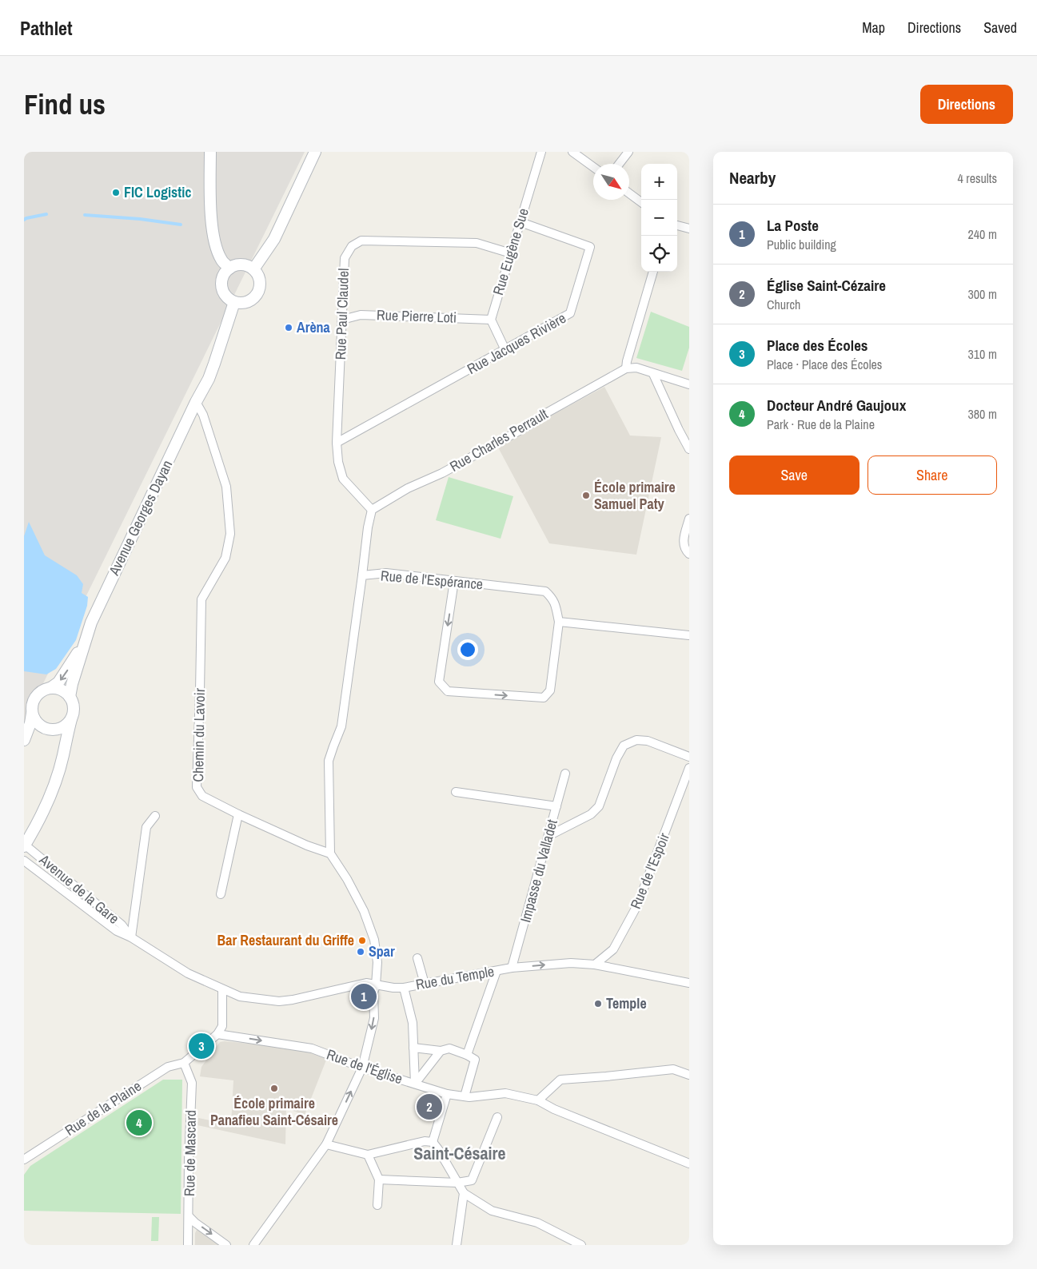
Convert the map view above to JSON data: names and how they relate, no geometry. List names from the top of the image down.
{
  "streets": {
    "street": [
      "Rue Eugène Sue",
      "Rue Paul Claudel",
      "Rue Pierre Loti",
      "Rue Jacques Rivière",
      "Rue Charles Perrault",
      "Avenue Georges Dayan",
      "Rue de l'Espérance",
      "Chemin du Lavoir",
      "Impasse du Valladet",
      "Rue de l'Espoir",
      "Avenue de la Gare",
      "Rue du Temple",
      "Rue de l'Église",
      "Rue de la Plaine",
      "Rue de Mascard"
    ]
  },
  "crossings": [
    ["Rue Eugène Sue", "Rue Paul Claudel"],
    ["Rue Eugène Sue", "Rue Pierre Loti"],
    ["Rue Eugène Sue", "Rue Jacques Rivière"],
    ["Rue Paul Claudel", "Rue Pierre Loti"],
    ["Rue Paul Claudel", "Rue Jacques Rivière"],
    ["Rue Paul Claudel", "Rue Charles Perrault"],
    ["Avenue Georges Dayan", "Chemin du Lavoir"],
    ["Rue de l'Espérance", "Chemin du Lavoir"],
    ["Impasse du Valladet", "Rue du Temple"],
    ["Rue de l'Espoir", "Rue du Temple"],
    ["Avenue de la Gare", "Rue du Temple"],
    ["Rue de la Plaine", "Rue de Mascard"]
  ],
  "districts": ["Saint-Césaire"],
  "places": [
    "FIC Logistic",
    "Arèna",
    "École primaire Samuel Paty",
    "Bar Restaurant du Griffe",
    "Spar",
    "Temple",
    "École primaire Panafieu Saint-Césaire"
  ],
  "north": "bottom right",
  "page": {
    "header": "Pathlet",
    "nav": ["Map", "Directions", "Saved"],
    "buttons": [
      "Directions",
      ["Save", "Share"]
    ],
    "title": "Find us",
    "heading": ["Nearby", "4 results"],
    "map_buttons": ["+", "−"],
    "list": [
      {
        "mark": "1",
        "name": "La Poste",
        "note": "Public building",
        "value": "240 m"
      },
      {
        "mark": "2",
        "name": "Église Saint-Cézaire",
        "note": "Church",
        "value": "300 m"
      },
      {
        "mark": "3",
        "name": "Place des Écoles",
        "note": "Place · Place des Écoles",
        "value": "310 m"
      },
      {
        "mark": "4",
        "name": "Docteur André Gaujoux",
        "note": "Park · Rue de la Plaine",
        "value": "380 m"
      }
    ],
    "pins": [
      "1",
      "3",
      "2",
      "4"
    ]
  }
}
